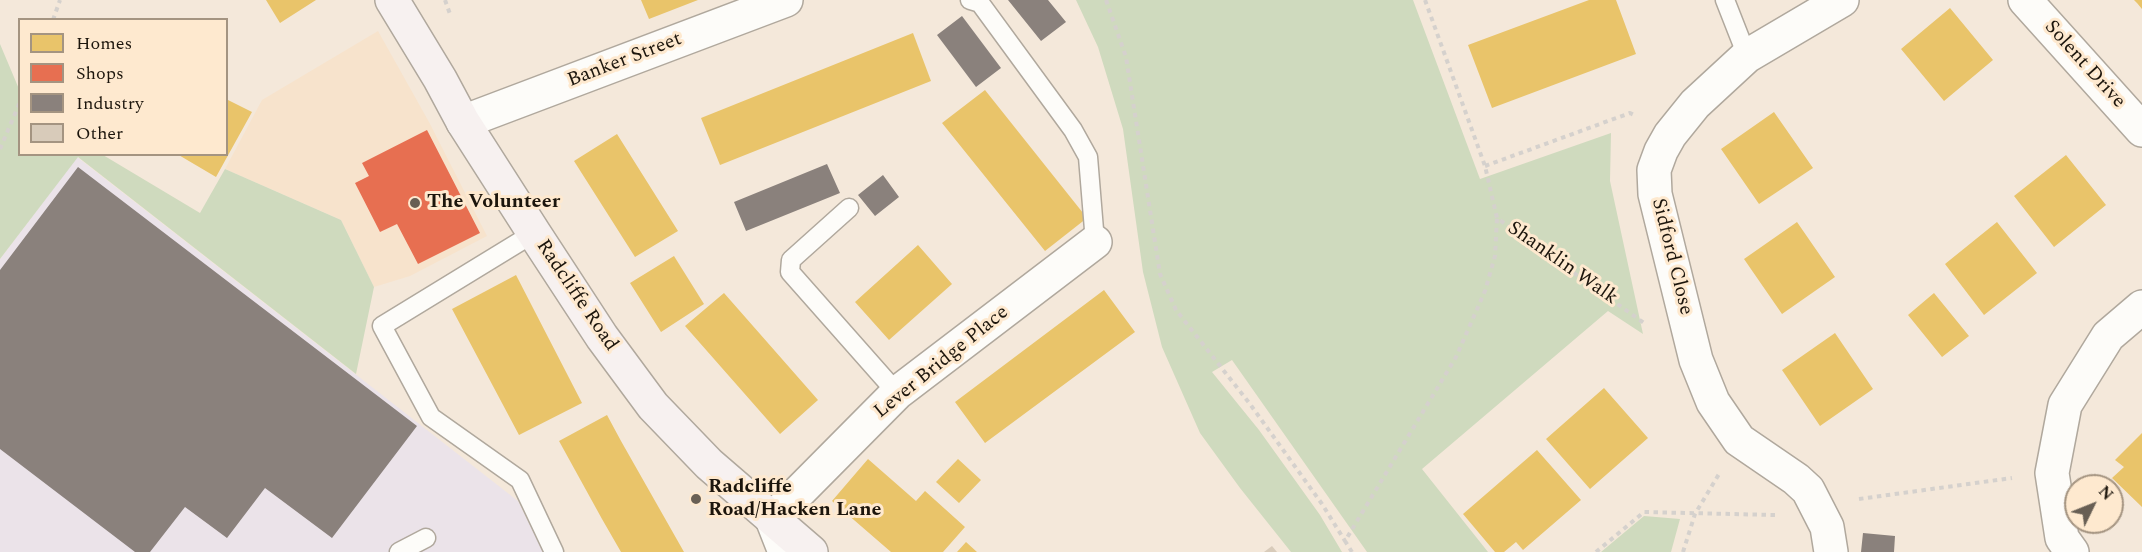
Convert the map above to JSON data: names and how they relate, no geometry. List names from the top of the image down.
{
  "streets": {
    "main road": ["Radcliffe Road"],
    "street": [
      "Banker Street",
      "Solent Drive",
      "Sidford Close",
      "Lever Bridge Place"
    ],
    "path": ["Shanklin Walk"]
  },
  "crossings": [
    ["Banker Street", "Radcliffe Road"],
    ["Sidford Close", "Shanklin Walk"],
    ["Radcliffe Road", "Lever Bridge Place"]
  ],
  "places": ["The Volunteer", "Radcliffe Road/Hacken Lane"],
  "legend": [
    "Homes",
    "Shops",
    "Industry",
    "Other"
  ],
  "north": "top right"
}
